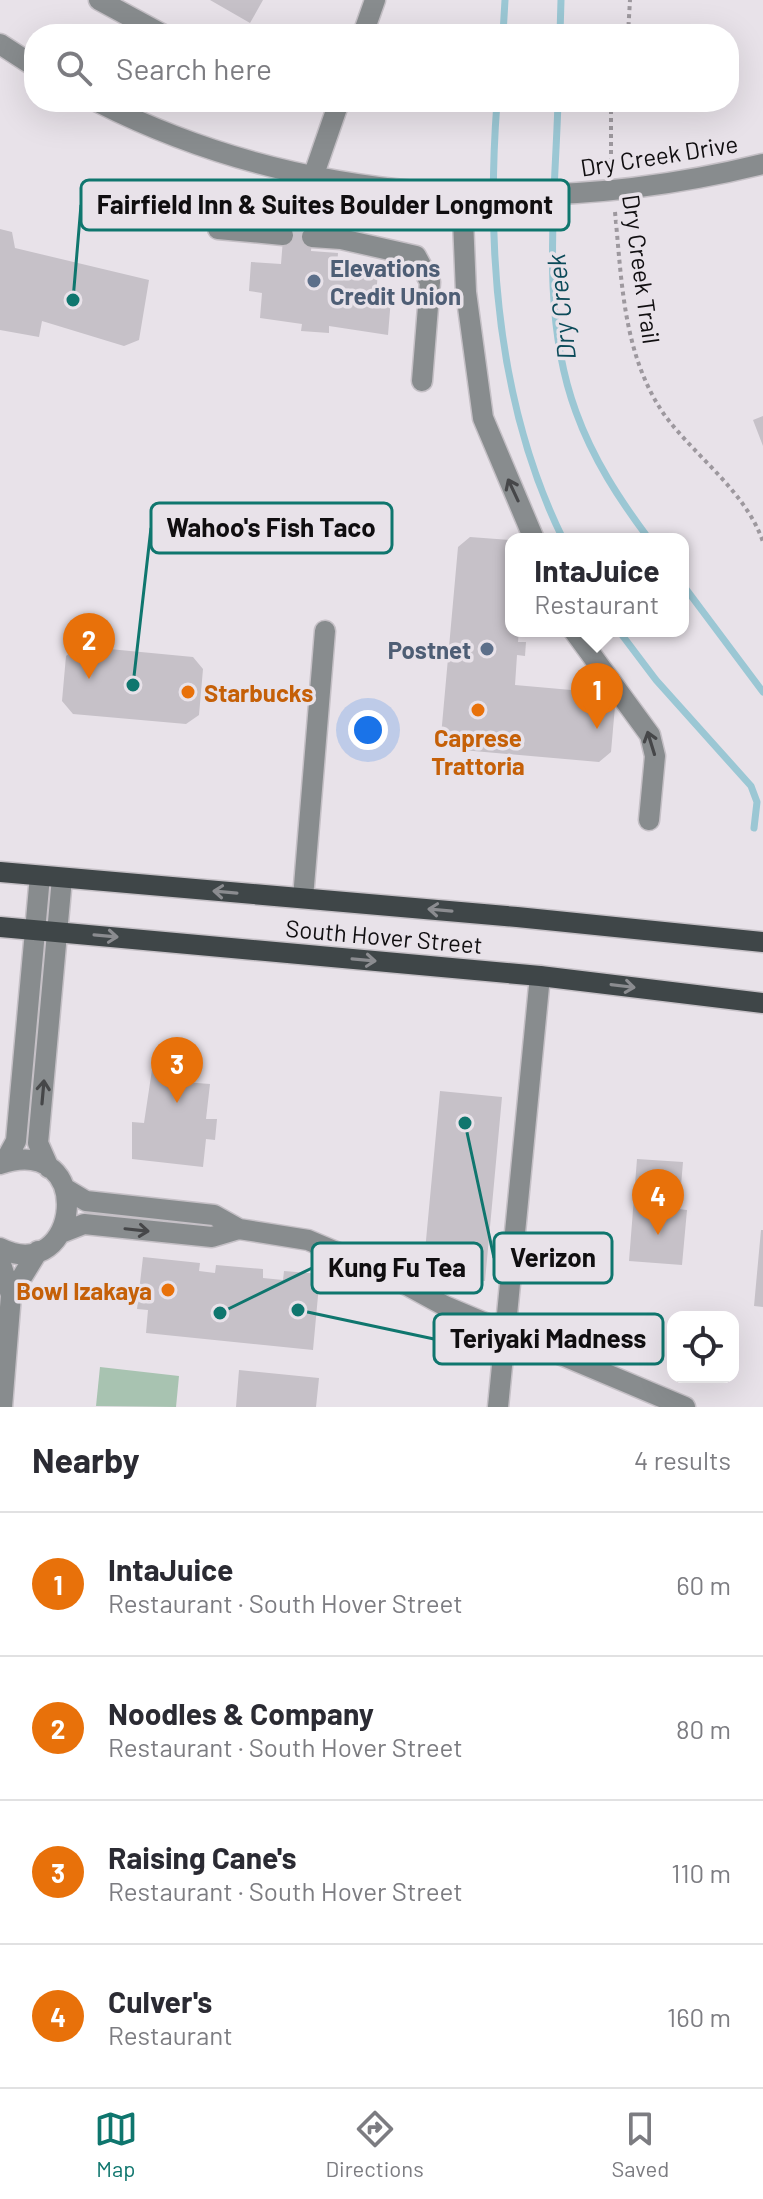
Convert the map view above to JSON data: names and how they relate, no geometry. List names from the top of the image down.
{
  "streets": {
    "main road": ["South Hover Street"],
    "street": ["Dry Creek Drive"],
    "path": ["Dry Creek Trail"]
  },
  "crossings": [
    ["Dry Creek Drive", "Dry Creek Trail"]
  ],
  "water": ["Dry Creek"],
  "places": [
    "Elevations Credit Union",
    "Fairfield Inn & Suites Boulder Longmont",
    "Postnet",
    "Wahoo's Fish Taco",
    "Starbucks",
    "Caprese Trattoria",
    "Verizon",
    "Bowl Izakaya",
    "Teriyaki Madness",
    "Kung Fu Tea"
  ],
  "page": {
    "search": "Search here",
    "popup": ["IntaJuice", "Restaurant"],
    "pins": [
      "2",
      "1",
      "3",
      "4"
    ],
    "heading": ["Nearby", "4 results"],
    "list": [
      {
        "mark": "1",
        "name": "IntaJuice",
        "note": "Restaurant · South Hover Street",
        "value": "60 m"
      },
      {
        "mark": "2",
        "name": "Noodles & Company",
        "note": "Restaurant · South Hover Street",
        "value": "80 m"
      },
      {
        "mark": "3",
        "name": "Raising Cane's",
        "note": "Restaurant · South Hover Street",
        "value": "110 m"
      },
      {
        "mark": "4",
        "name": "Culver's",
        "note": "Restaurant",
        "value": "160 m"
      }
    ],
    "nav": ["Map", "Directions", "Saved"]
  }
}
